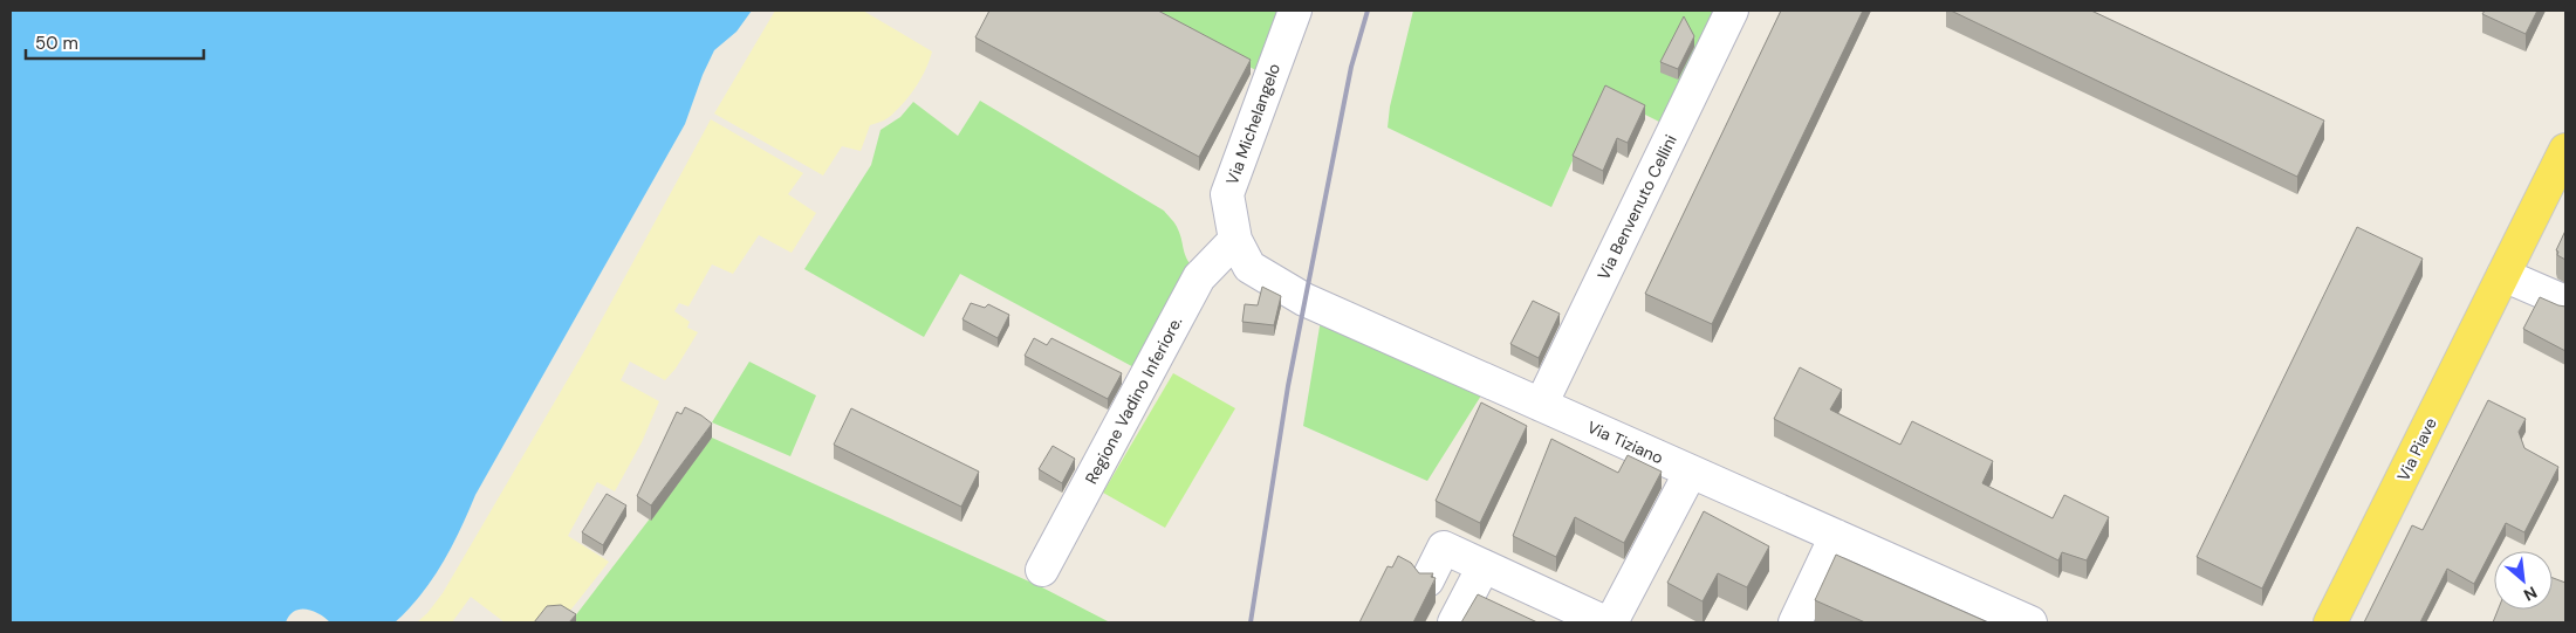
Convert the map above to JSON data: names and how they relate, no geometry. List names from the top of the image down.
{
  "streets": {
    "main road": ["Via Piave"],
    "street": [
      "Via Michelangelo",
      "Via Benvenuto Cellini",
      "Regione Vadino Inferiore.",
      "Via Tiziano"
    ]
  },
  "crossings": [
    ["Via Michelangelo", "Regione Vadino Inferiore."],
    ["Via Michelangelo", "Via Tiziano"],
    ["Via Benvenuto Cellini", "Via Tiziano"],
    ["Regione Vadino Inferiore.", "Via Tiziano"]
  ],
  "scale_bar": "50 m",
  "north": "bottom right"
}
